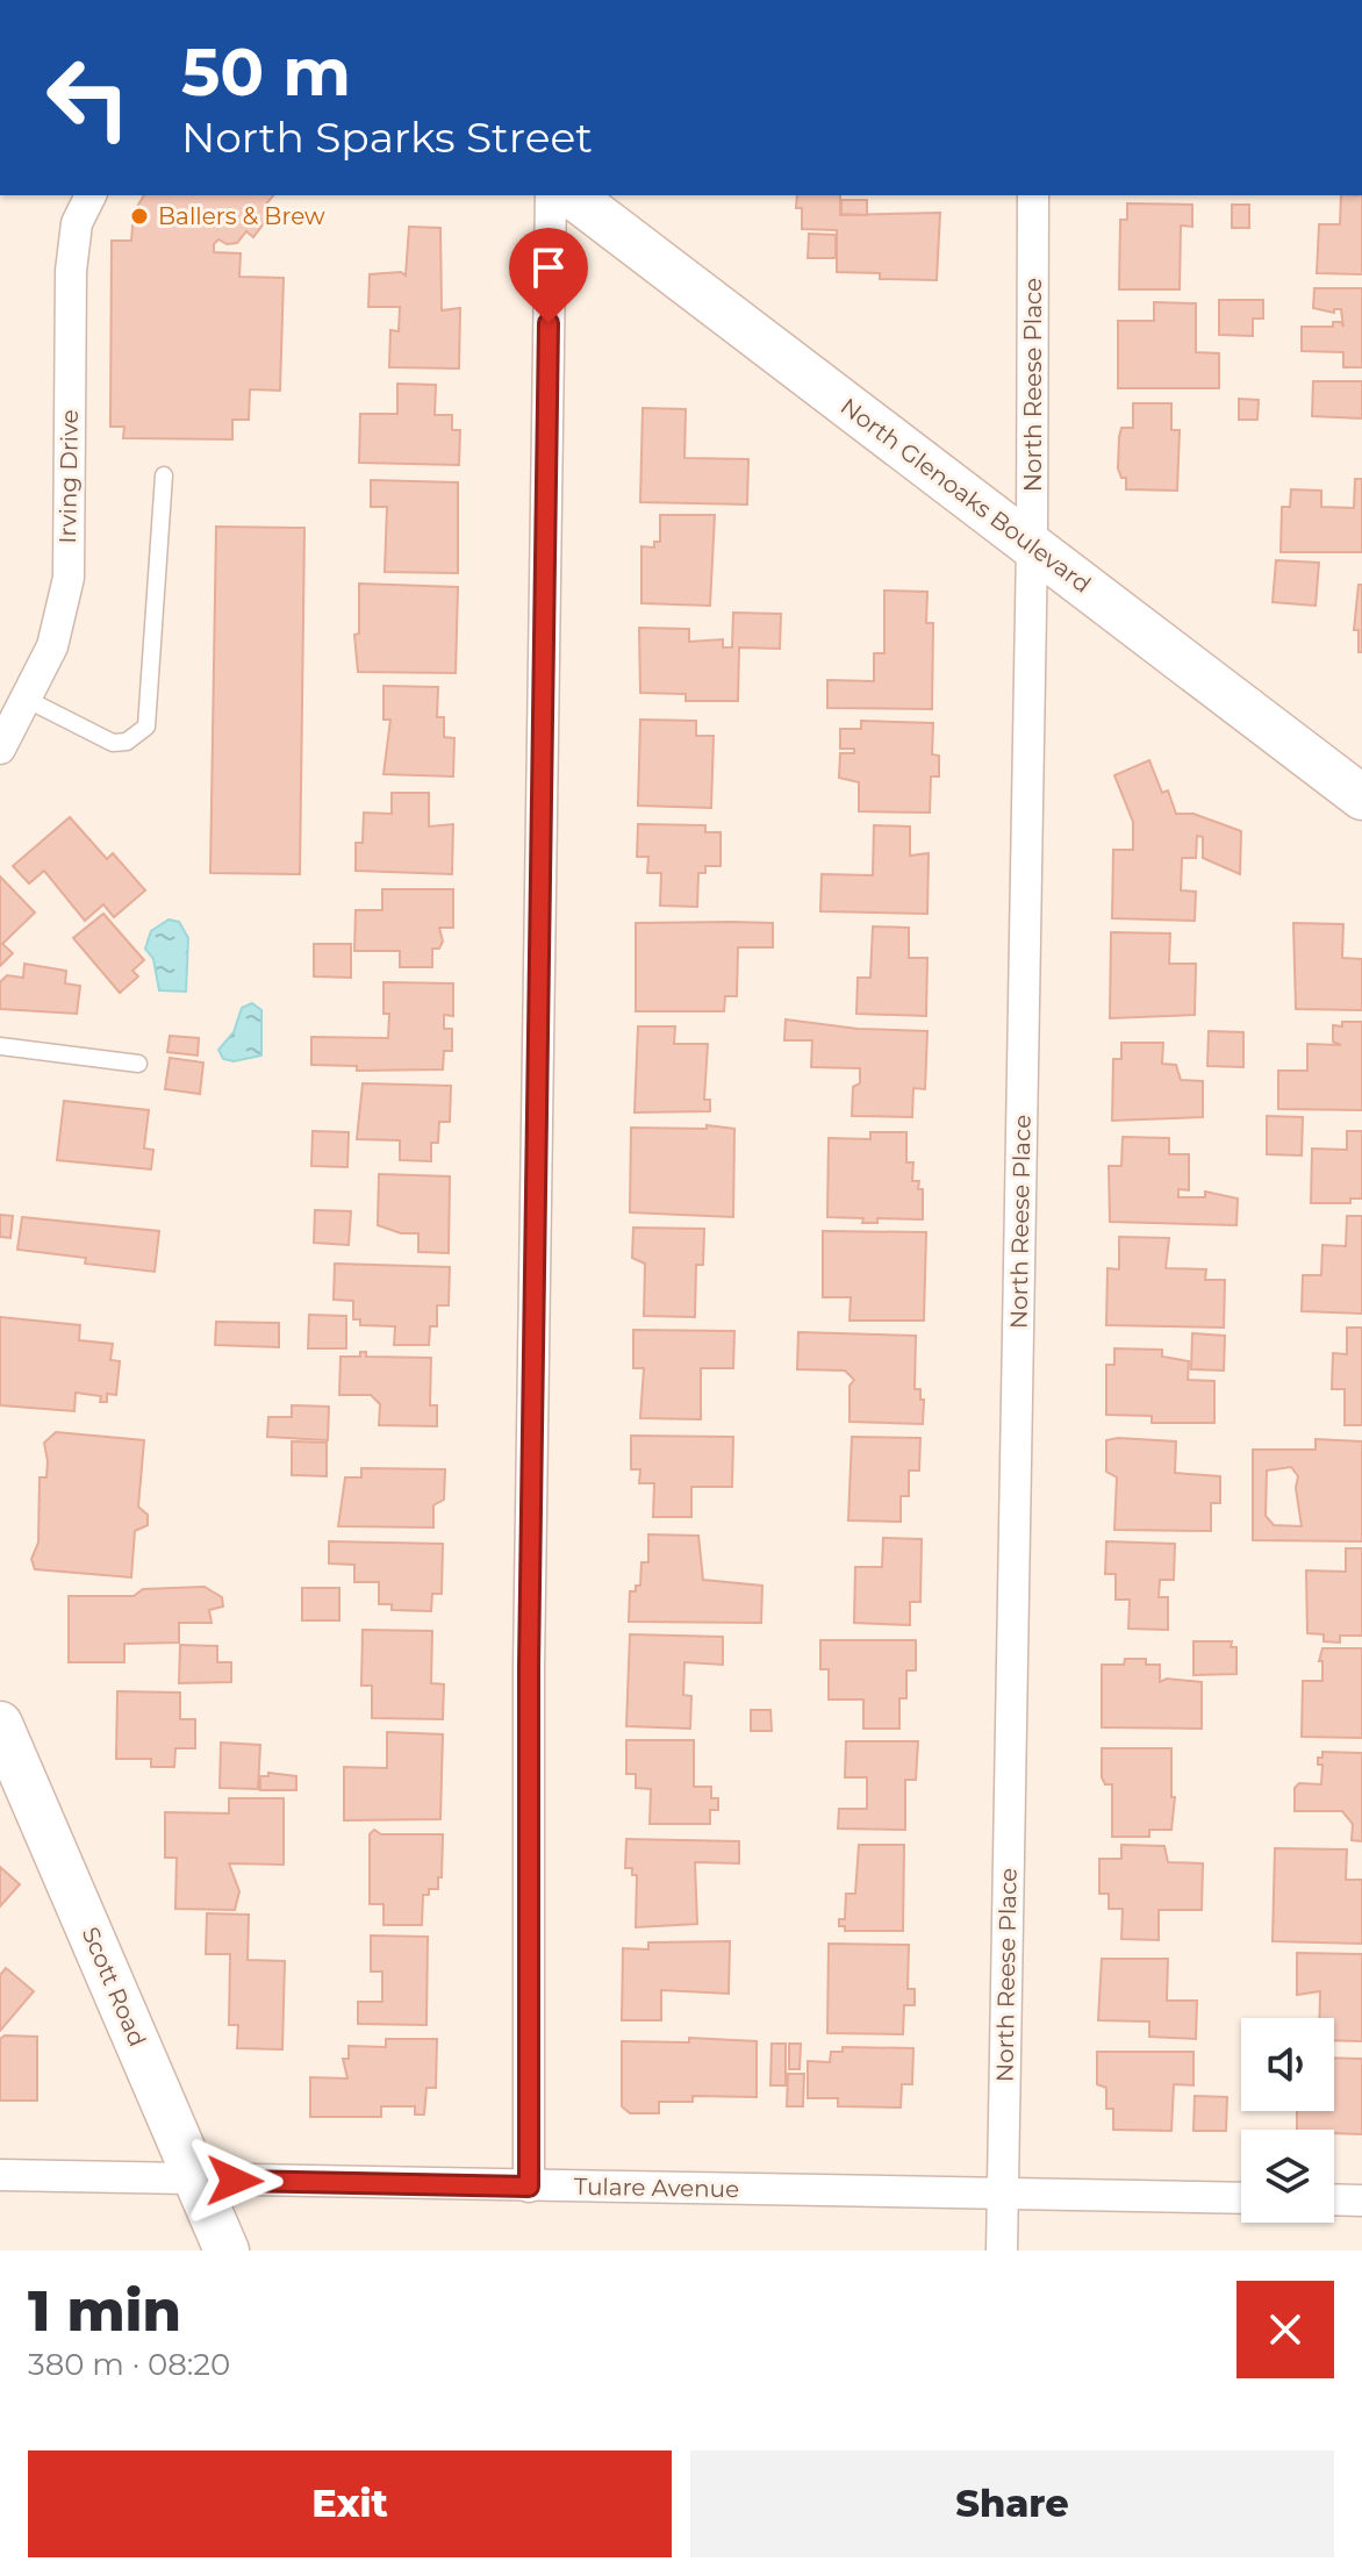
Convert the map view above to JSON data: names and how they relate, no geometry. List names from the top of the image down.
{
  "streets": {
    "main road": ["North Glenoaks Boulevard", "Scott Road"],
    "street": ["North Reese Place", "Irving Drive", "Tulare Avenue"]
  },
  "crossings": [
    ["North Reese Place", "North Glenoaks Boulevard"],
    ["North Reese Place", "Tulare Avenue"],
    ["Scott Road", "Tulare Avenue"]
  ],
  "places": ["Ballers & Brew"],
  "page": {
    "turn": ["50 m", "North Sparks Street"],
    "heading": ["1 min", "380 m · 08:20"],
    "buttons": ["Exit", "Share"]
  }
}
